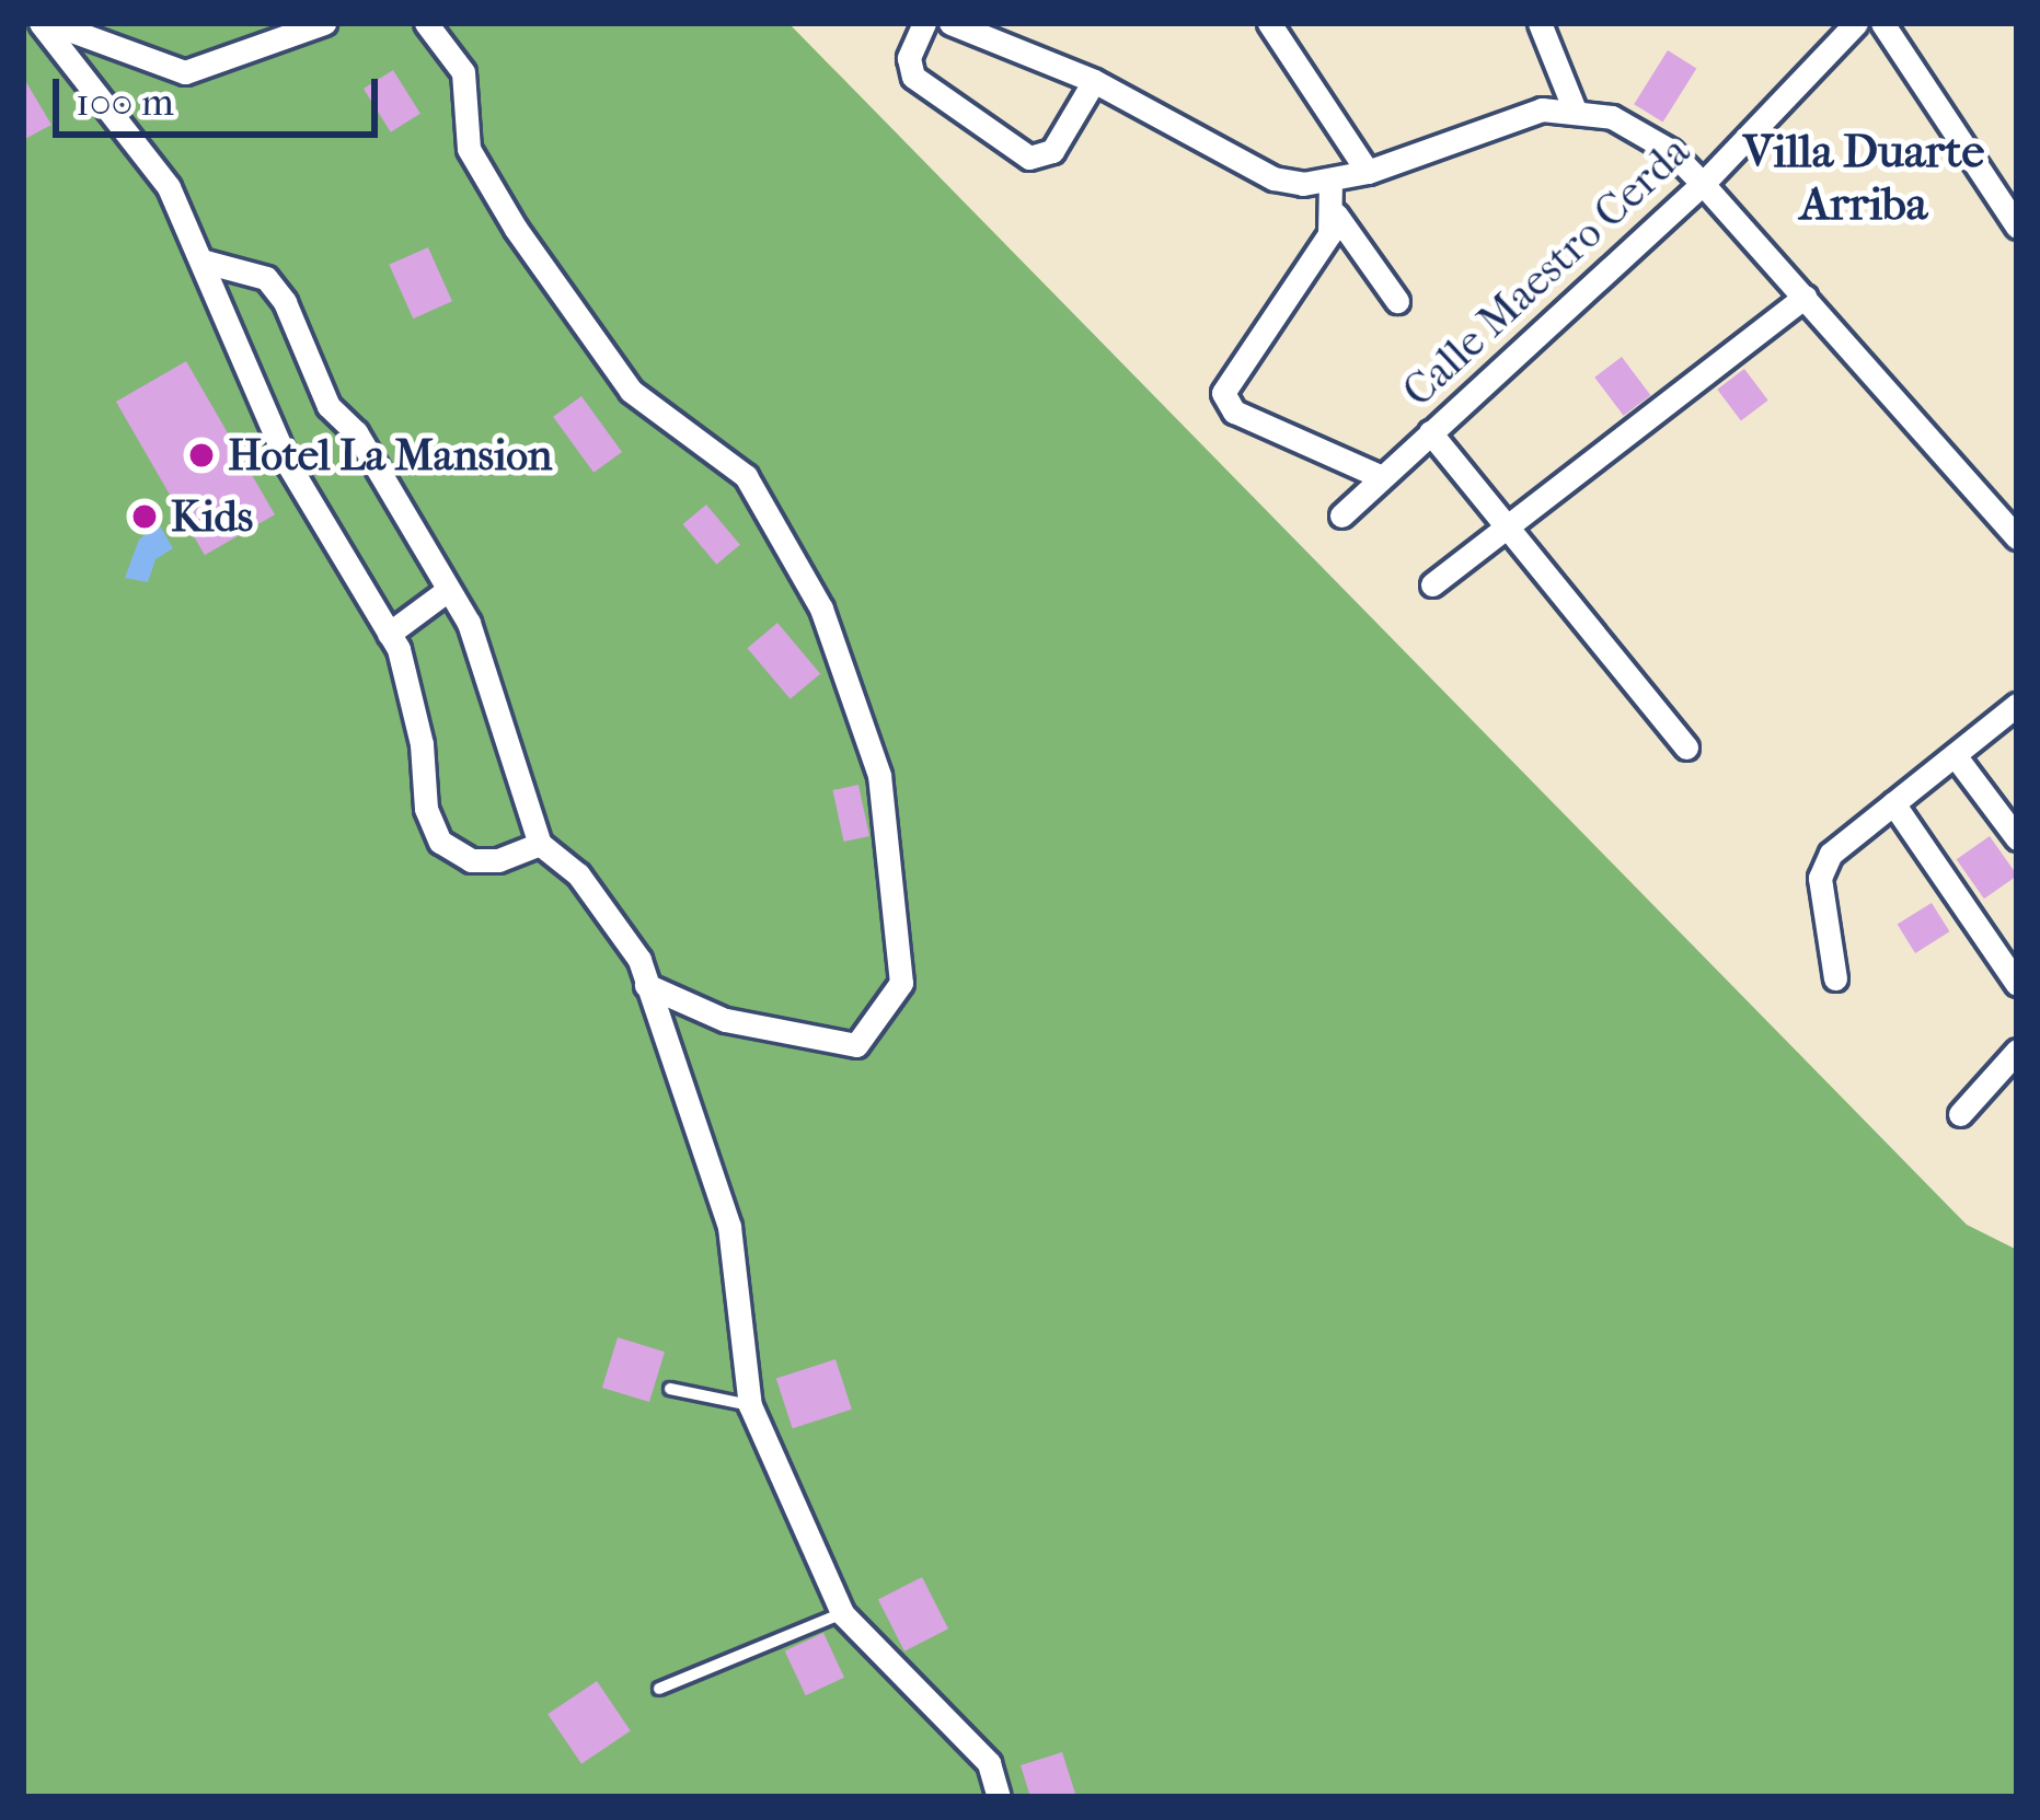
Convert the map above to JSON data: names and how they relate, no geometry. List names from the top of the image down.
{
  "streets": {
    "street": ["Calle Maestro Cerda"]
  },
  "districts": ["Villa Duarte Arriba"],
  "places": ["Hotel La Mansion", "Kids"],
  "scale_bar": "100 m"
}
